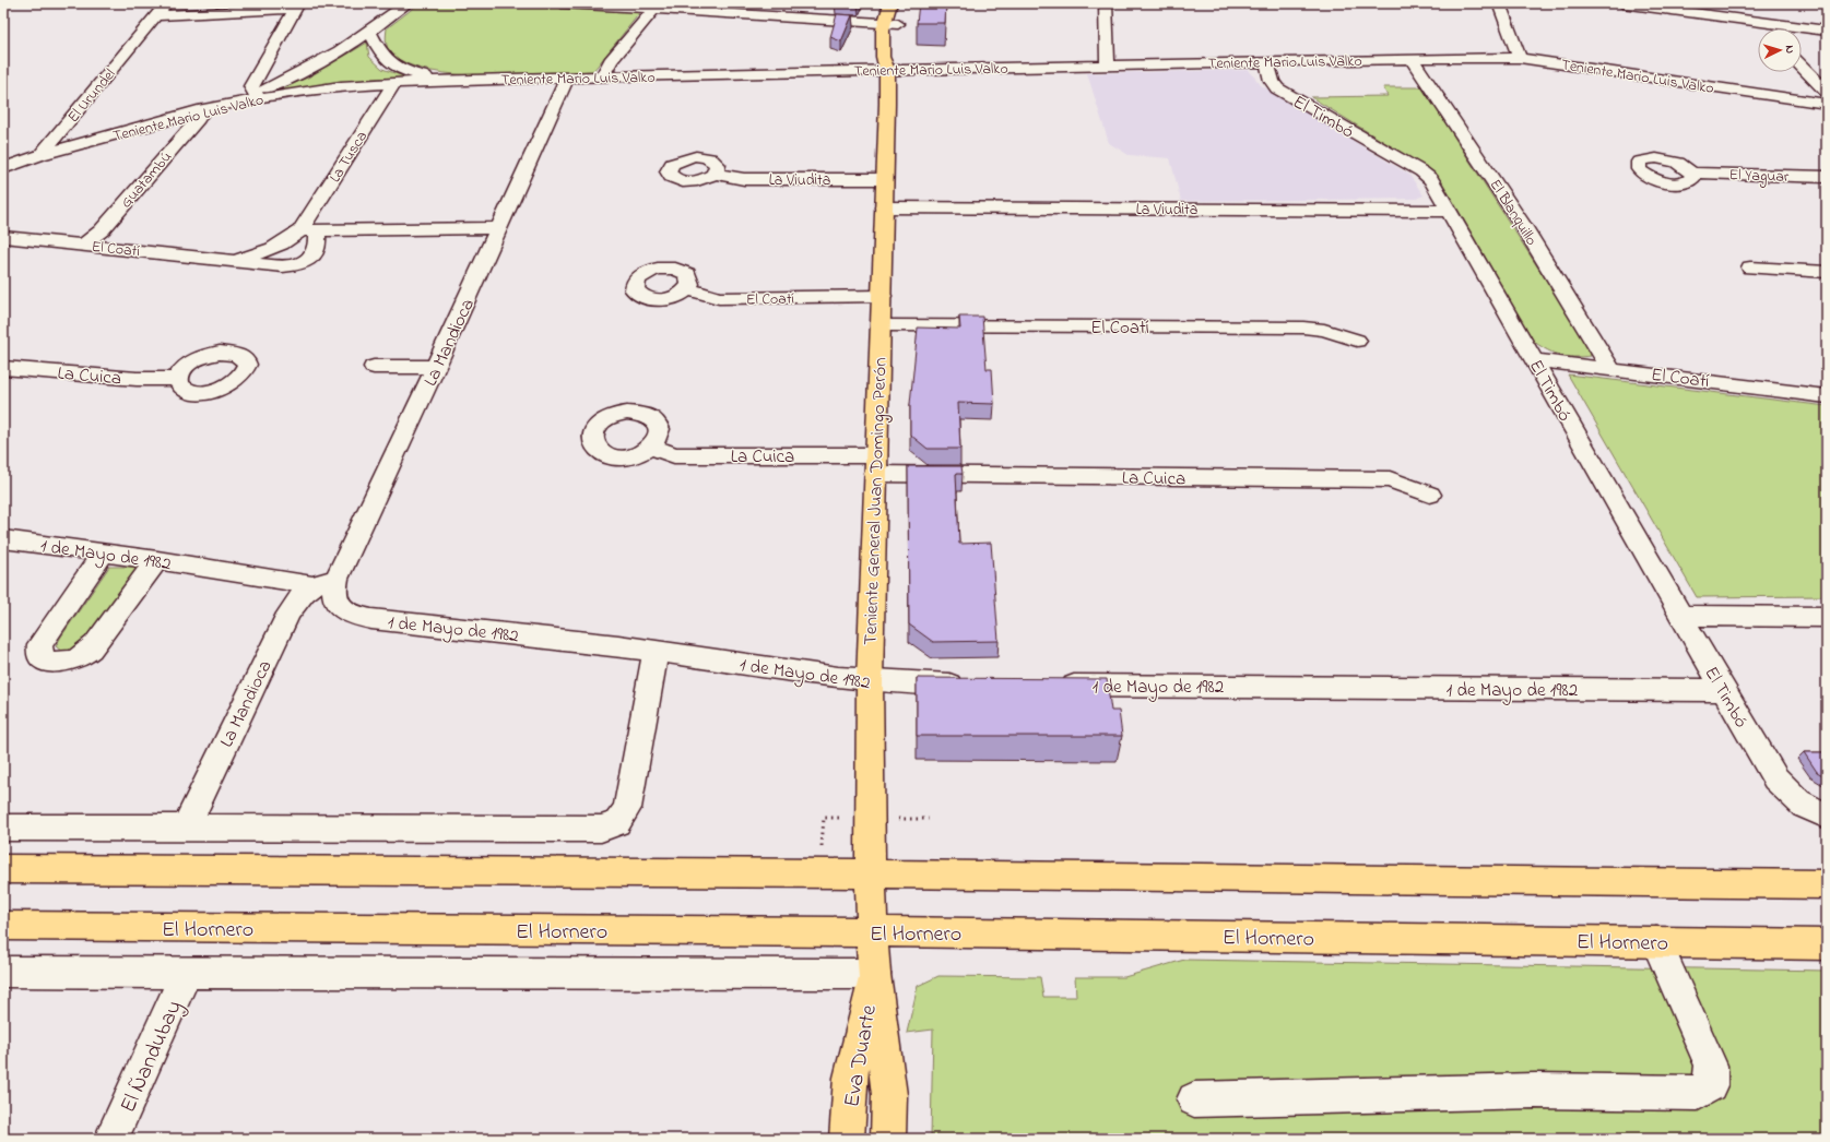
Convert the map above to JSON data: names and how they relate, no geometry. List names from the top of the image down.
{
  "streets": {
    "main road": ["Teniente General Juan Domingo Perón", "El Hornero", "Eva Duarte"],
    "street": [
      "Teniente Mario Luis Valko",
      "El Urundel",
      "El Timbó",
      "La Tusca",
      "El Yaguar",
      "Guatambú",
      "La Viudita",
      "El Blanquillo",
      "El Coatí",
      "La Mandioca",
      "La Cuica",
      "1 de Mayo de 1982",
      "El Ñandubay"
    ]
  },
  "crossings": [
    ["Teniente Mario Luis Valko", "El Urundel"],
    ["Teniente Mario Luis Valko", "El Timbó"],
    ["Teniente Mario Luis Valko", "La Tusca"],
    ["Teniente Mario Luis Valko", "Guatambú"],
    ["Teniente Mario Luis Valko", "El Blanquillo"],
    ["Teniente Mario Luis Valko", "La Mandioca"],
    ["Teniente Mario Luis Valko", "Teniente General Juan Domingo Perón"],
    ["El Timbó", "La Viudita"],
    ["El Timbó", "El Coatí"],
    ["El Timbó", "1 de Mayo de 1982"],
    ["La Tusca", "El Coatí"],
    ["Guatambú", "El Coatí"],
    ["La Viudita", "Teniente General Juan Domingo Perón"],
    ["El Blanquillo", "El Coatí"],
    ["El Coatí", "Teniente General Juan Domingo Perón"],
    ["La Mandioca", "1 de Mayo de 1982"],
    ["La Cuica", "Teniente General Juan Domingo Perón"],
    ["Teniente General Juan Domingo Perón", "1 de Mayo de 1982"],
    ["Teniente General Juan Domingo Perón", "El Hornero"],
    ["Teniente General Juan Domingo Perón", "Eva Duarte"],
    ["El Hornero", "Eva Duarte"]
  ],
  "north": "right"
}
